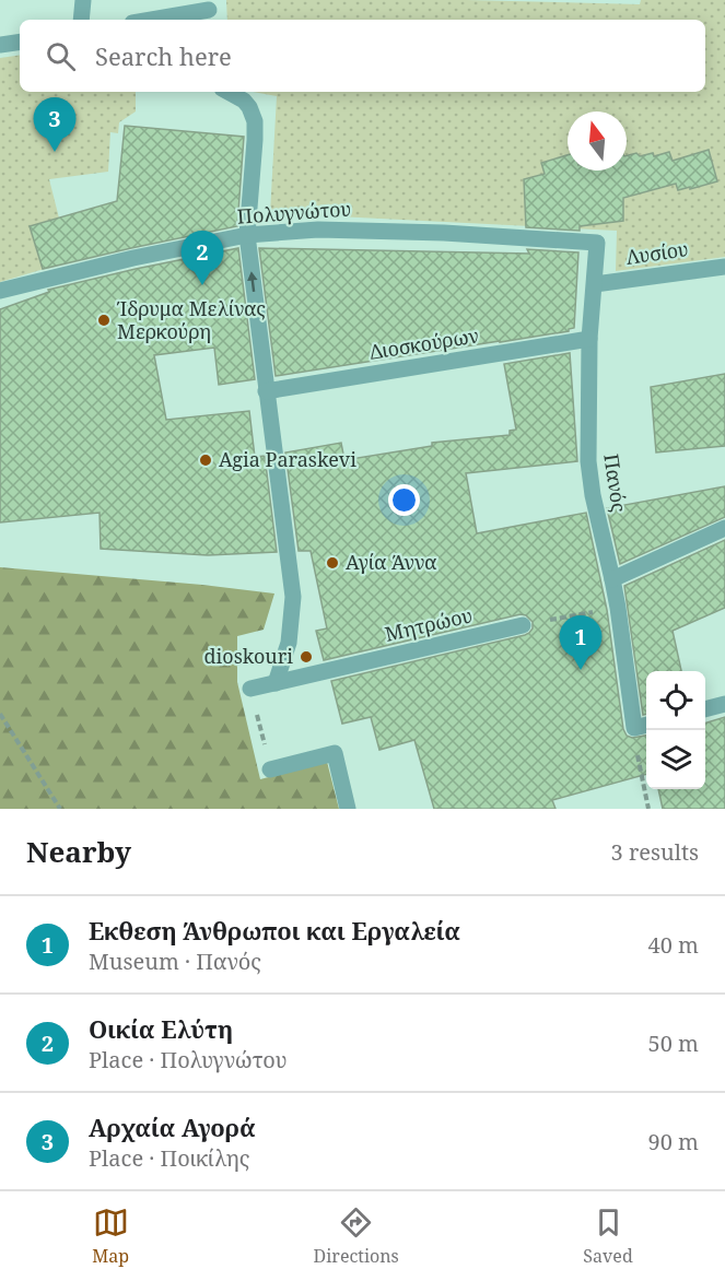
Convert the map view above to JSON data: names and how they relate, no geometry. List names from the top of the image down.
{
  "streets": {
    "street": [
      "Πολυγνώτου",
      "Λυσίου",
      "Διοσκούρων",
      "Πανός",
      "Μητρώου"
    ]
  },
  "crossings": [
    ["Πολυγνώτου", "Πανός"],
    ["Λυσίου", "Πανός"],
    ["Διοσκούρων", "Πανός"]
  ],
  "places": [
    "Ίδρυμα Μελίνας Μερκούρη",
    "Agia Paraskevi",
    "Αγία Άννα",
    "dioskouri"
  ],
  "north": "top",
  "page": {
    "search": "Search here",
    "pins": ["3", "2", "1"],
    "heading": ["Nearby", "3 results"],
    "list": [
      {
        "mark": "1",
        "name": "Εκθεση Άνθρωποι και Εργαλεία",
        "note": "Museum · Πανός",
        "value": "40 m"
      },
      {
        "mark": "2",
        "name": "Οικία Ελύτη",
        "note": "Place · Πολυγνώτου",
        "value": "50 m"
      },
      {
        "mark": "3",
        "name": "Αρχαία Αγορά",
        "note": "Place · Ποικίλης",
        "value": "90 m"
      }
    ],
    "nav": ["Map", "Directions", "Saved"]
  }
}
